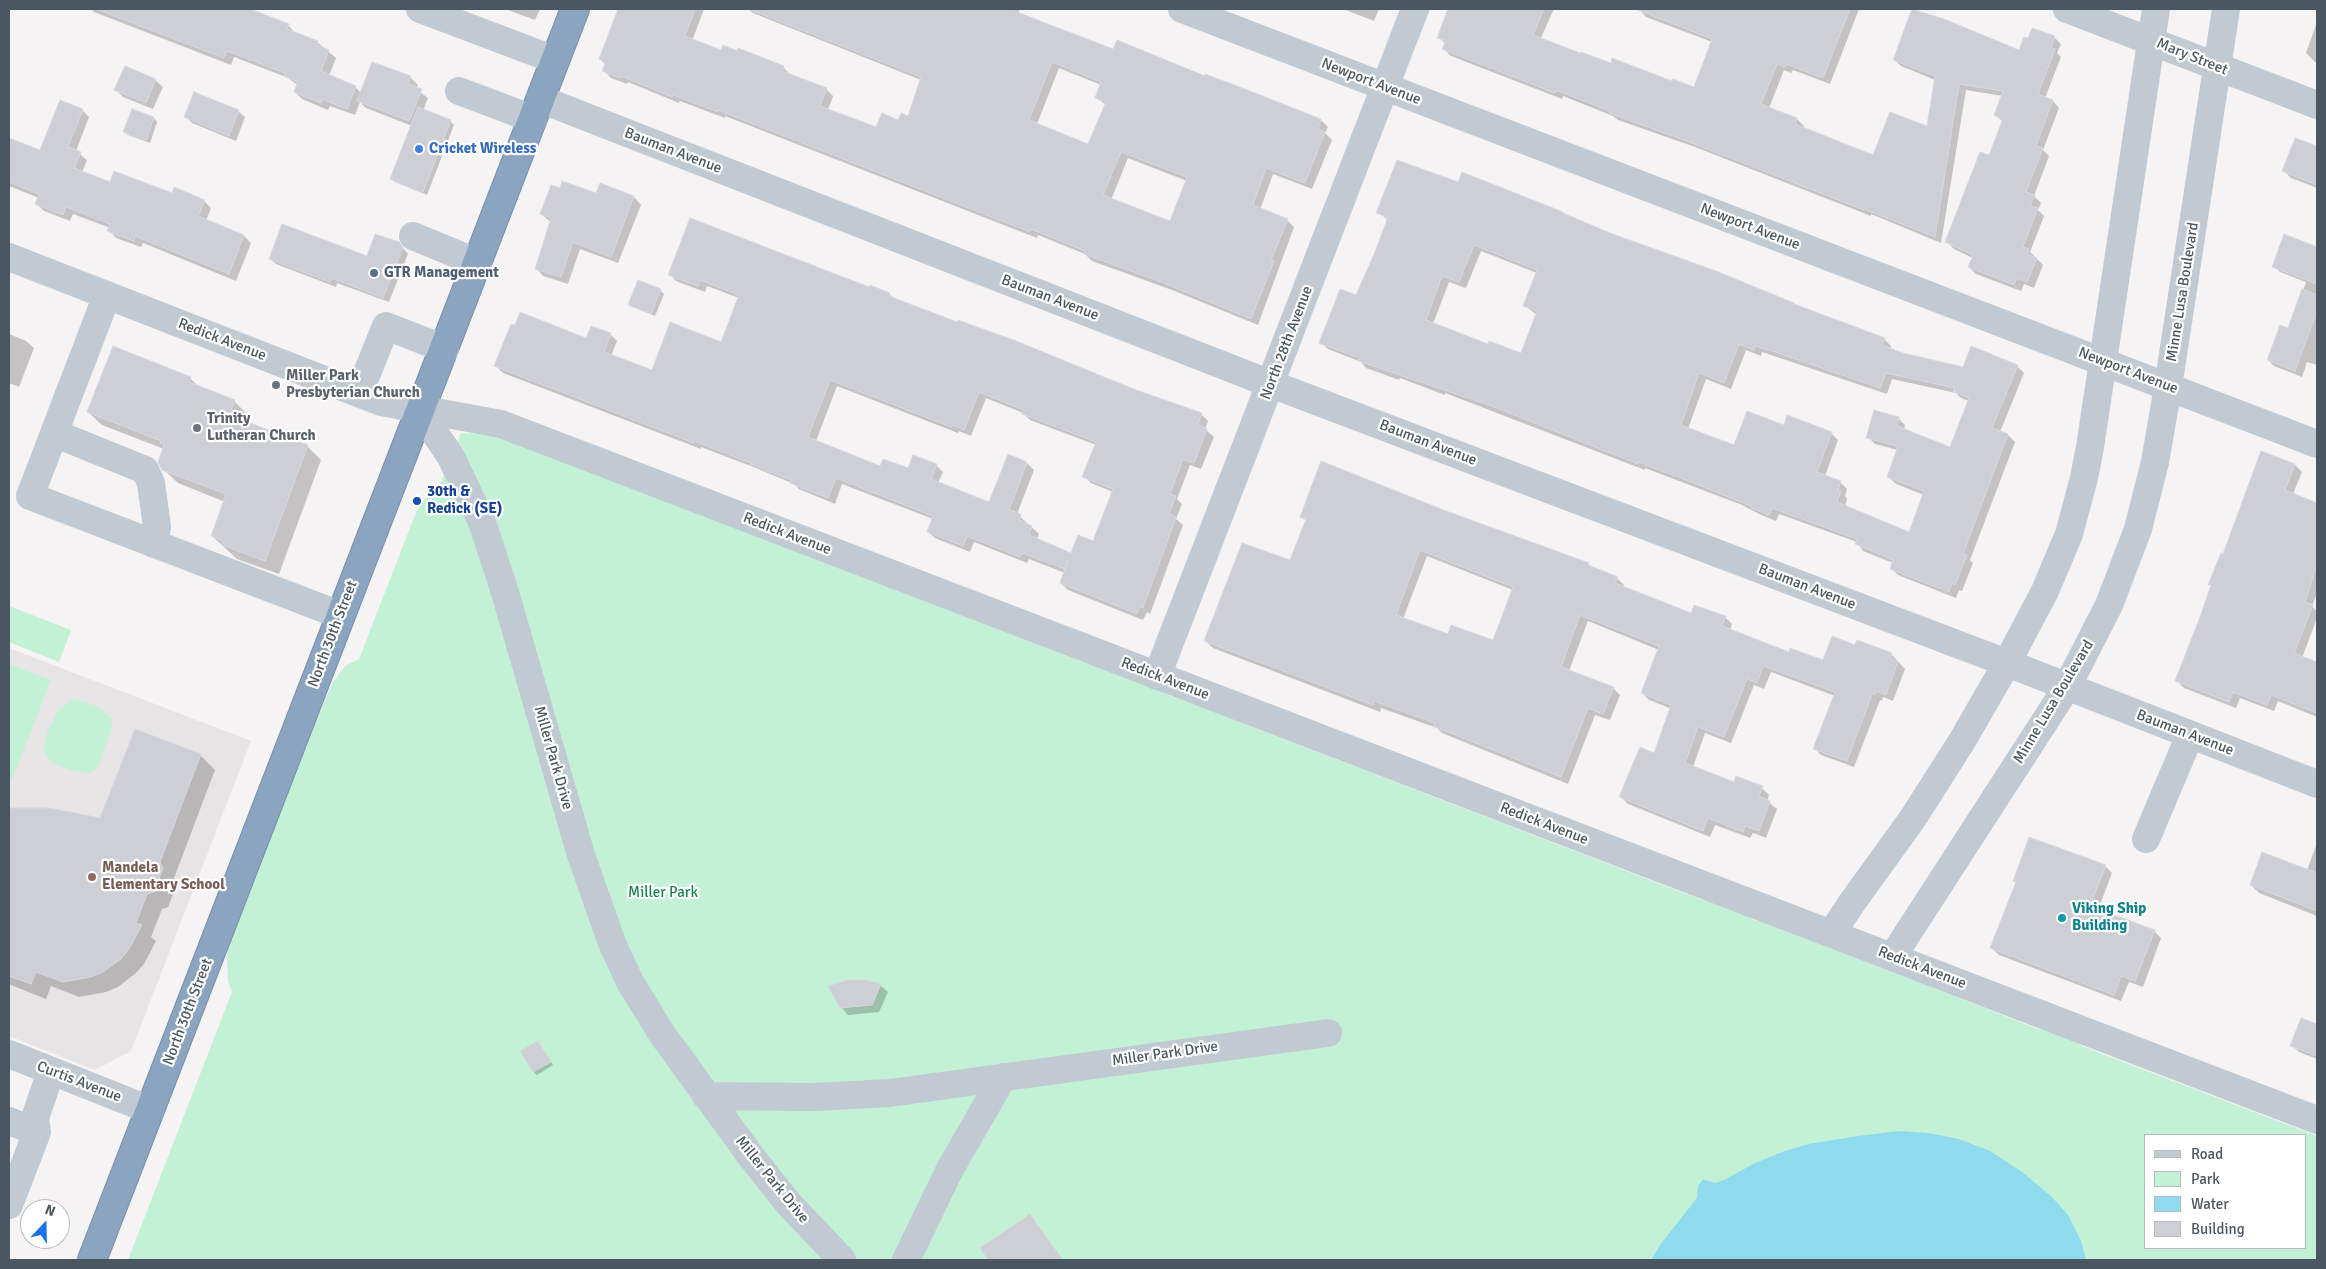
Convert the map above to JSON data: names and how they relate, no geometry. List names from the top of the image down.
{
  "streets": {
    "highway": ["North 30th Street"],
    "street": [
      "Mary Street",
      "Newport Avenue",
      "Bauman Avenue",
      "Minne Lusa Boulevard",
      "Redick Avenue",
      "North 28th Avenue",
      "Miller Park Drive",
      "Curtis Avenue"
    ]
  },
  "crossings": [
    ["Mary Street", "Minne Lusa Boulevard"],
    ["Newport Avenue", "Minne Lusa Boulevard"],
    ["Newport Avenue", "North 28th Avenue"],
    ["Bauman Avenue", "Minne Lusa Boulevard"],
    ["Bauman Avenue", "North 28th Avenue"],
    ["Bauman Avenue", "North 30th Street"],
    ["Minne Lusa Boulevard", "Redick Avenue"],
    ["Redick Avenue", "North 28th Avenue"],
    ["Redick Avenue", "North 30th Street"],
    ["Redick Avenue", "Miller Park Drive"],
    ["North 30th Street", "Miller Park Drive"],
    ["North 30th Street", "Curtis Avenue"]
  ],
  "parks": ["Miller Park"],
  "places": [
    "Cricket Wireless",
    "GTR Management",
    "Miller Park Presbyterian Church",
    "Trinity Lutheran Church",
    "30th & Redick (SE)",
    "Mandela Elementary School",
    "Viking Ship Building"
  ],
  "legend": [
    "Road",
    "Park",
    "Water",
    "Building"
  ],
  "north": "top"
}
